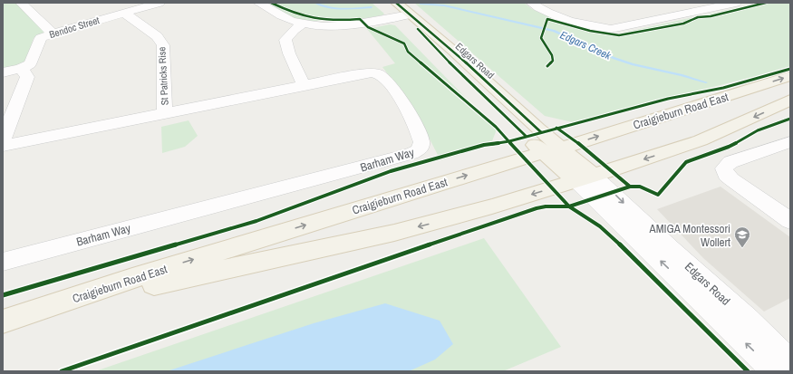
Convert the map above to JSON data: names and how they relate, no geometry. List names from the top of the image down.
{
  "streets": {
    "main road": ["Edgars Road", "Craigieburn Road East"],
    "street": ["Bendoc Street", "St Patricks Rise", "Barham Way"]
  },
  "crossings": [
    ["Bendoc Street", "St Patricks Rise"],
    ["Edgars Road", "Craigieburn Road East"],
    ["St Patricks Rise", "Barham Way"]
  ],
  "water": ["Edgars Creek"],
  "places": {
    "school or university": ["AMIGA Montessori Wollert"]
  }
}
